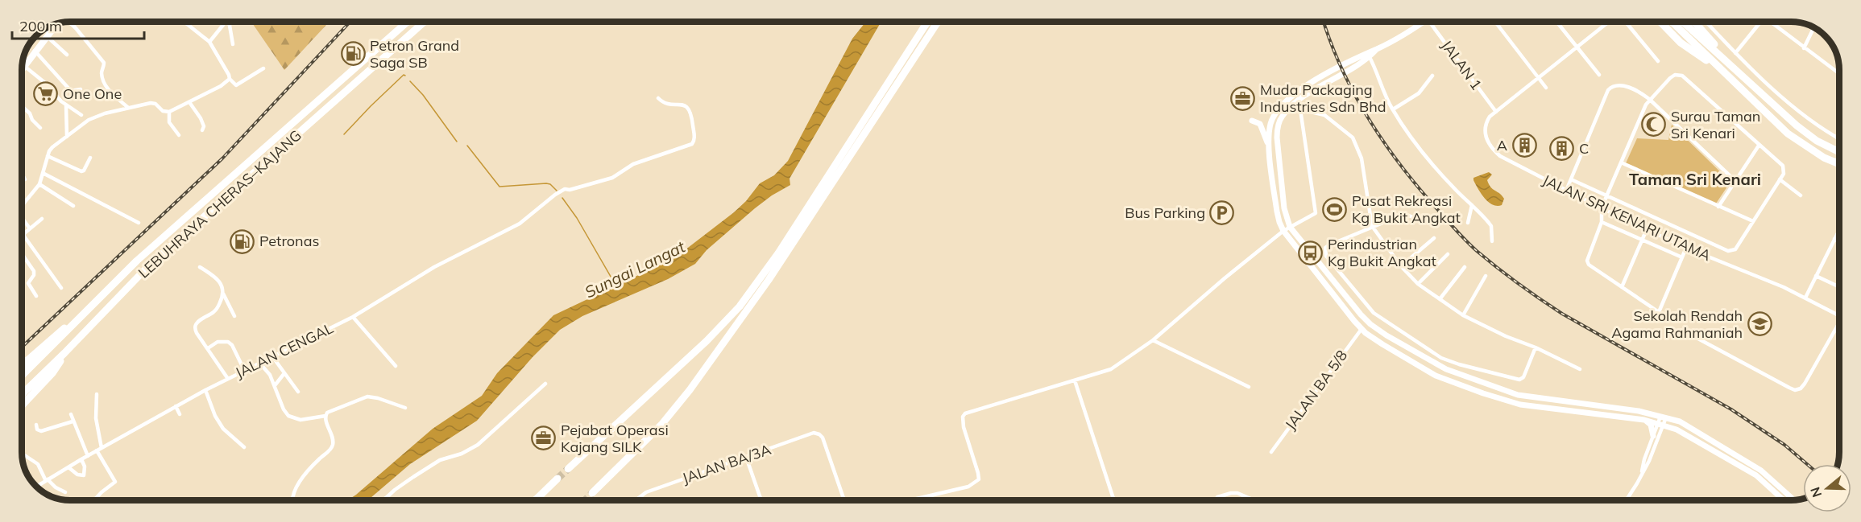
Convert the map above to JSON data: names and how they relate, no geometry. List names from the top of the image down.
{
  "streets": {
    "highway": ["LEBUHRAYA CHERAS–KAJANG"],
    "street": [
      "JALAN 1",
      "JALAN SRI KENARI UTAMA",
      "JALAN CENGAL",
      "JALAN BA 5/8",
      "JALAN BA/3A"
    ]
  },
  "crossings": [
    ["JALAN 1", "JALAN SRI KENARI UTAMA"]
  ],
  "districts": ["Taman Sri Kenari"],
  "water": ["Sungai Langat"],
  "places": {
    "fuel station": ["Petron Grand Saga SB", "Petronas"],
    "supermarket": ["One One"],
    "office": ["Muda Packaging Industries Sdn Bhd", "Pejabat Operasi Kajang SILK"],
    "mosque": ["Surau Taman Sri Kenari"],
    "building": ["A", "C"],
    "sports": ["Pusat Rekreasi Kg Bukit Angkat"],
    "parking": ["Bus Parking"],
    "bus stop": ["Perindustrian Kg Bukit Angkat"],
    "school or university": ["Sekolah Rendah Agama Rahmaniah"]
  },
  "scale_bar": "200 m",
  "north": "left"
}
